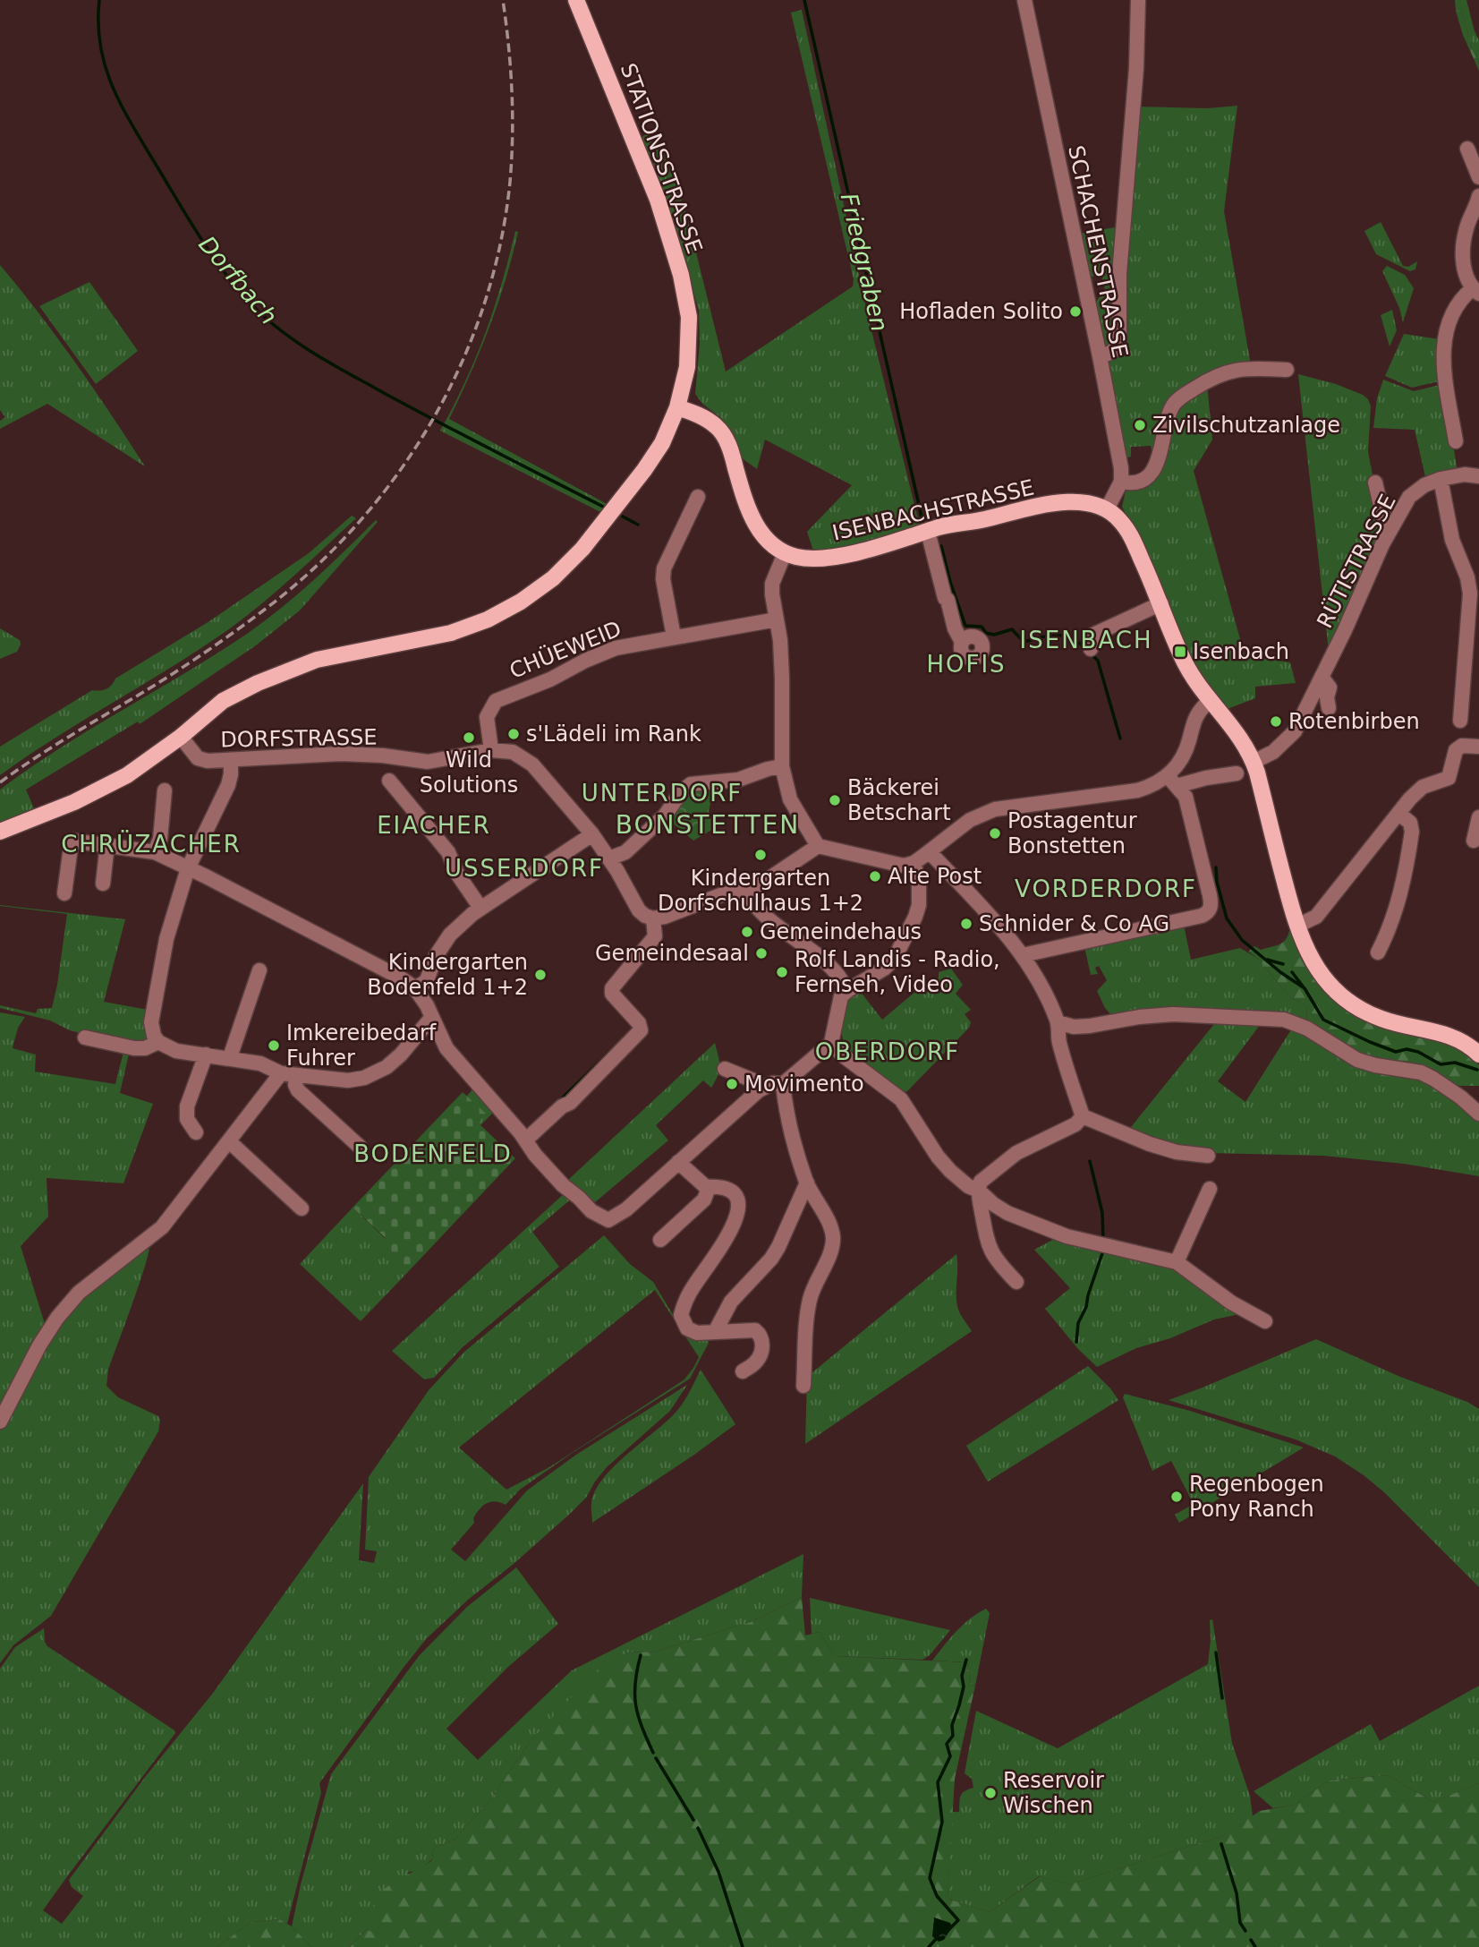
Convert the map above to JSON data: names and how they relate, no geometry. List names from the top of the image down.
{
  "streets": {
    "main road": ["STATIONSSTRASSE", "ISENBACHSTRASSE"],
    "street": [
      "SCHACHENSTRASSE",
      "RÜTISTRASSE",
      "CHÜEWEID",
      "DORFSTRASSE"
    ]
  },
  "crossings": [
    ["STATIONSSTRASSE", "DORFSTRASSE"],
    ["CHÜEWEID", "DORFSTRASSE"]
  ],
  "districts": [
    "ISENBACH",
    "HOFIS",
    "UNTERDORF",
    "BONSTETTEN",
    "EIACHER",
    "CHRÜZACHER",
    "USSERDORF",
    "VORDERDORF",
    "OBERDORF",
    "BODENFELD"
  ],
  "water": ["Friedgraben", "Dorfbach"],
  "places": {
    "other": [
      "Hofladen Solito",
      "Zivilschutzanlage",
      "Rotenbirben",
      "s'Lädeli im Rank",
      "Wild Solutions",
      "Bäckerei Betschart",
      "Postagentur Bonstetten",
      "Kindergarten Dorfschulhaus 1+2",
      "Alte Post",
      "Schnider & Co AG",
      "Gemeindehaus",
      "Gemeindesaal",
      "Rolf Landis - Radio, Fernseh, Video",
      "Kindergarten Bodenfeld 1+2",
      "Imkereibedarf Fuhrer",
      "Movimento",
      "Regenbogen Pony Ranch",
      "Reservoir Wischen"
    ],
    "transit": ["Isenbach"]
  }
}
